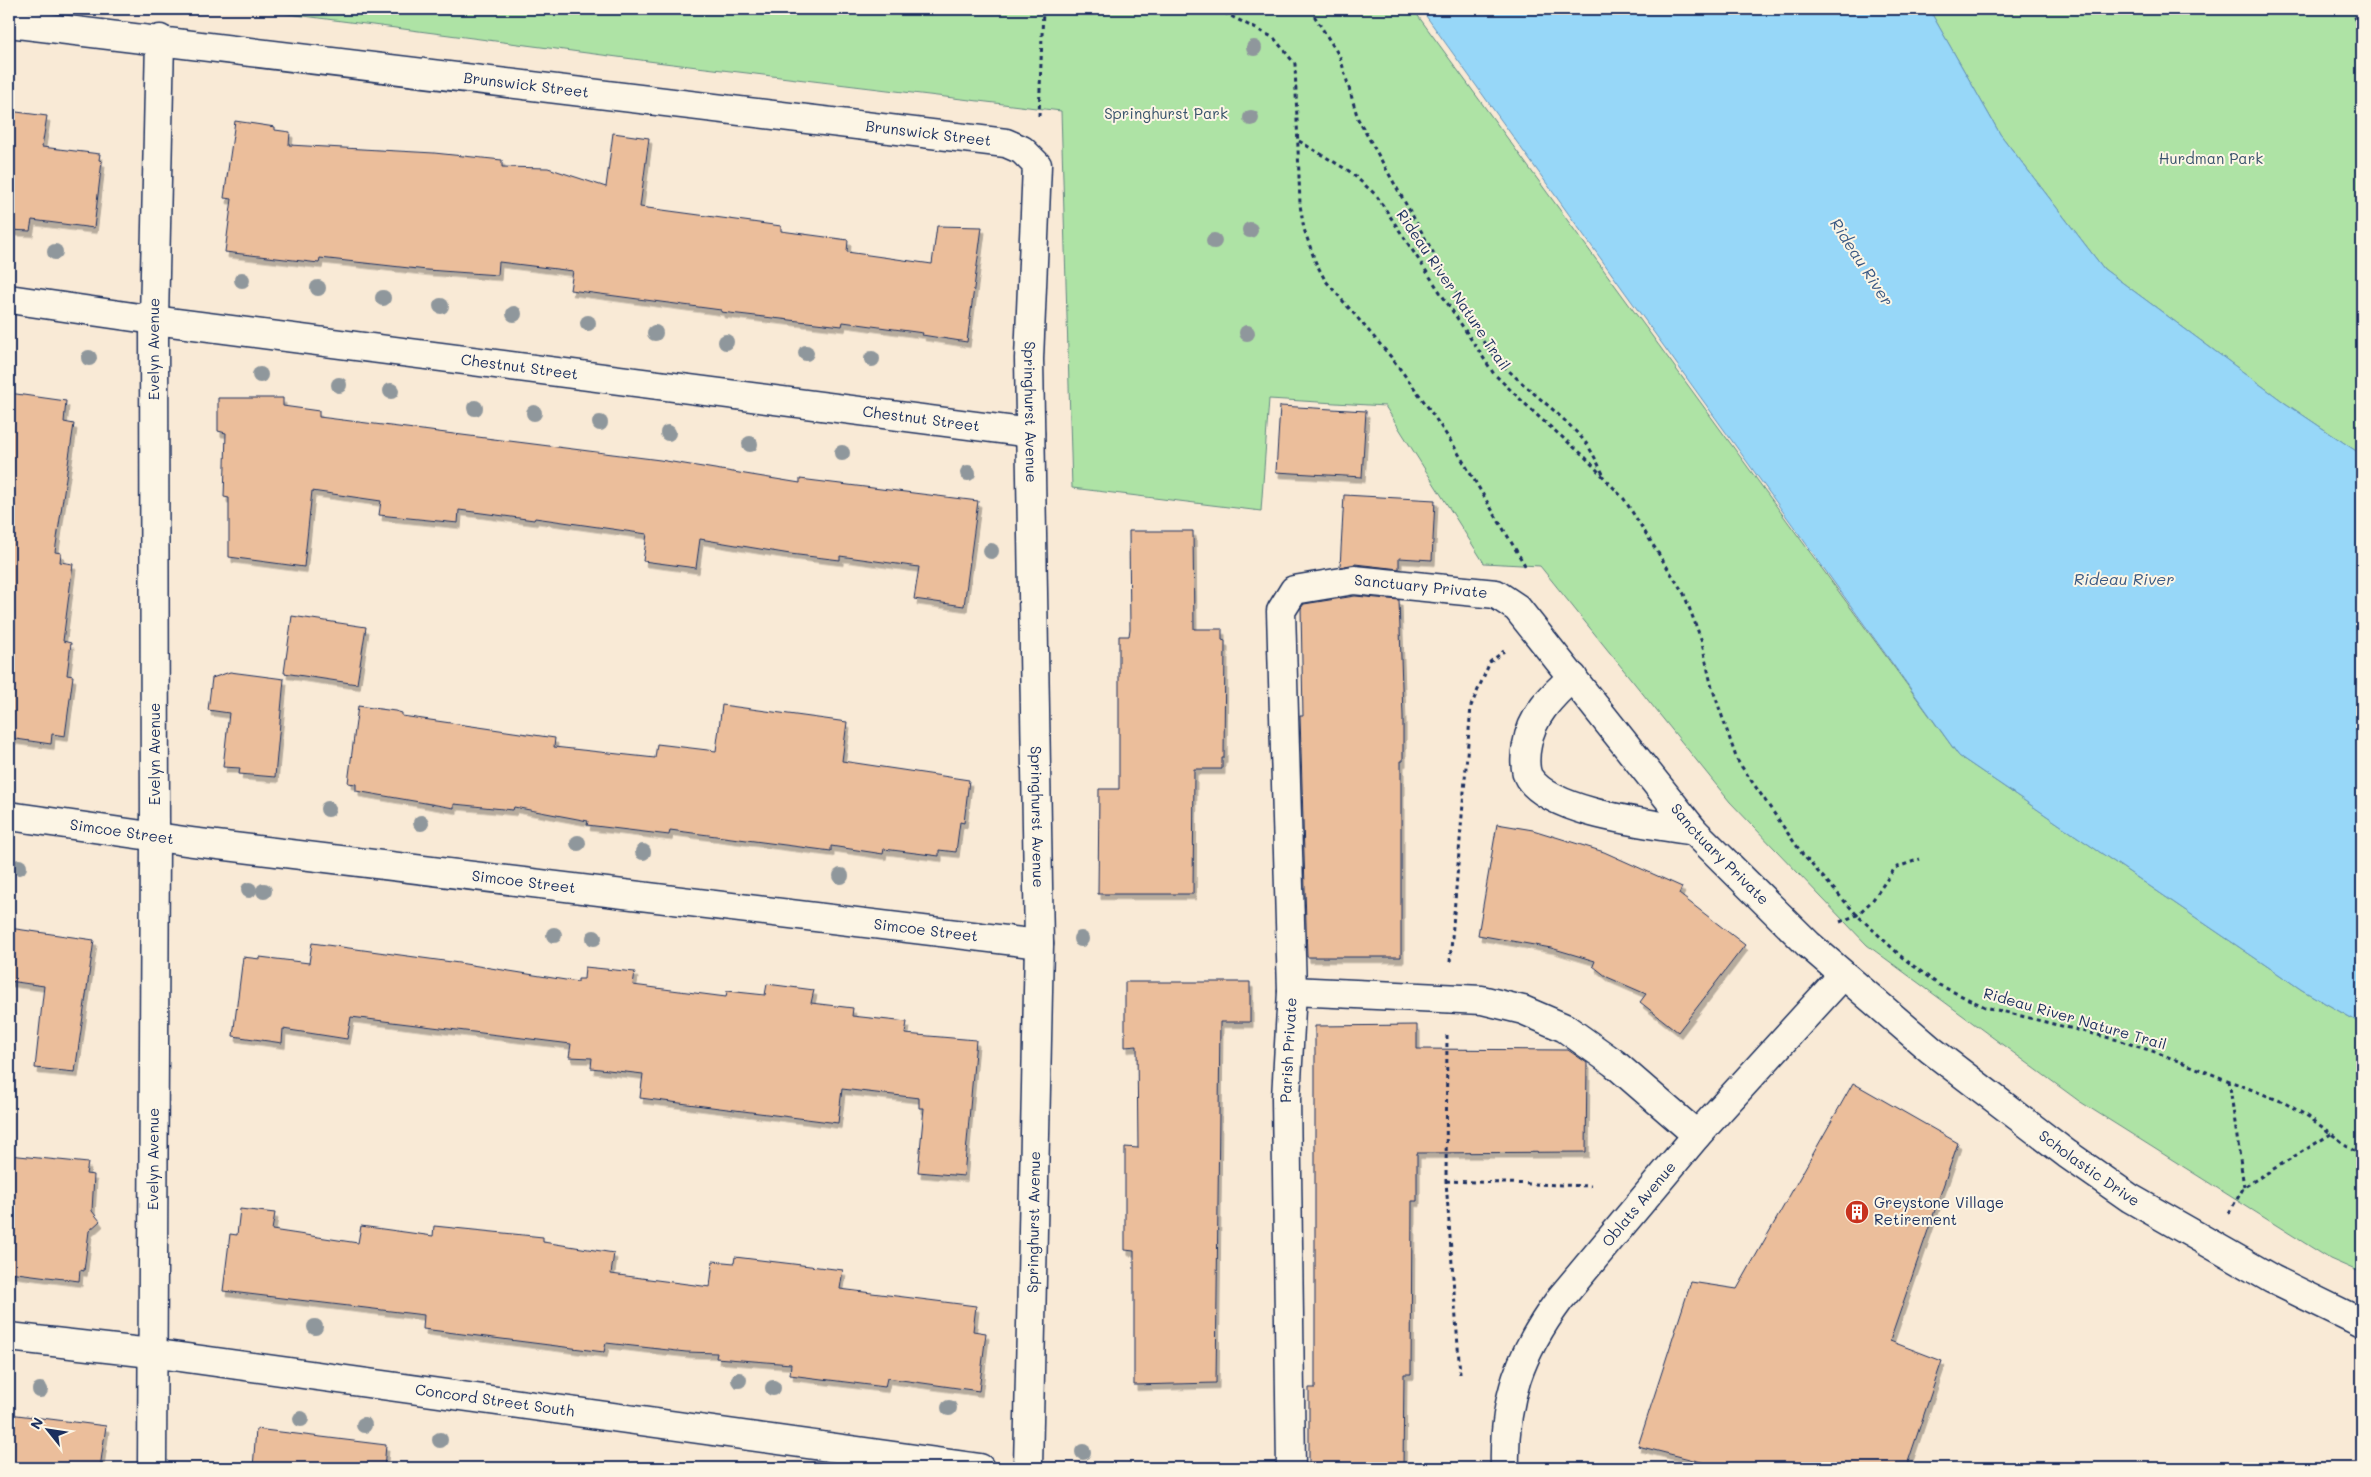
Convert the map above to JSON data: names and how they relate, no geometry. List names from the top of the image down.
{
  "streets": {
    "street": [
      "Brunswick Street",
      "Evelyn Avenue",
      "Chestnut Street",
      "Springhurst Avenue",
      "Sanctuary Private",
      "Simcoe Street",
      "Parish Private",
      "Scholastic Drive",
      "Oblats Avenue",
      "Concord Street South"
    ],
    "path": ["Rideau River Nature Trail"]
  },
  "crossings": [
    ["Brunswick Street", "Evelyn Avenue"],
    ["Brunswick Street", "Springhurst Avenue"],
    ["Evelyn Avenue", "Chestnut Street"],
    ["Evelyn Avenue", "Simcoe Street"],
    ["Evelyn Avenue", "Concord Street South"],
    ["Chestnut Street", "Springhurst Avenue"],
    ["Springhurst Avenue", "Simcoe Street"],
    ["Sanctuary Private", "Parish Private"],
    ["Sanctuary Private", "Scholastic Drive"],
    ["Sanctuary Private", "Oblats Avenue"],
    ["Parish Private", "Oblats Avenue"],
    ["Scholastic Drive", "Oblats Avenue"]
  ],
  "water": ["Rideau River"],
  "parks": ["Springhurst Park", "Hurdman Park"],
  "places": {
    "building": ["Greystone Village Retirement"]
  },
  "north": "top left"
}
